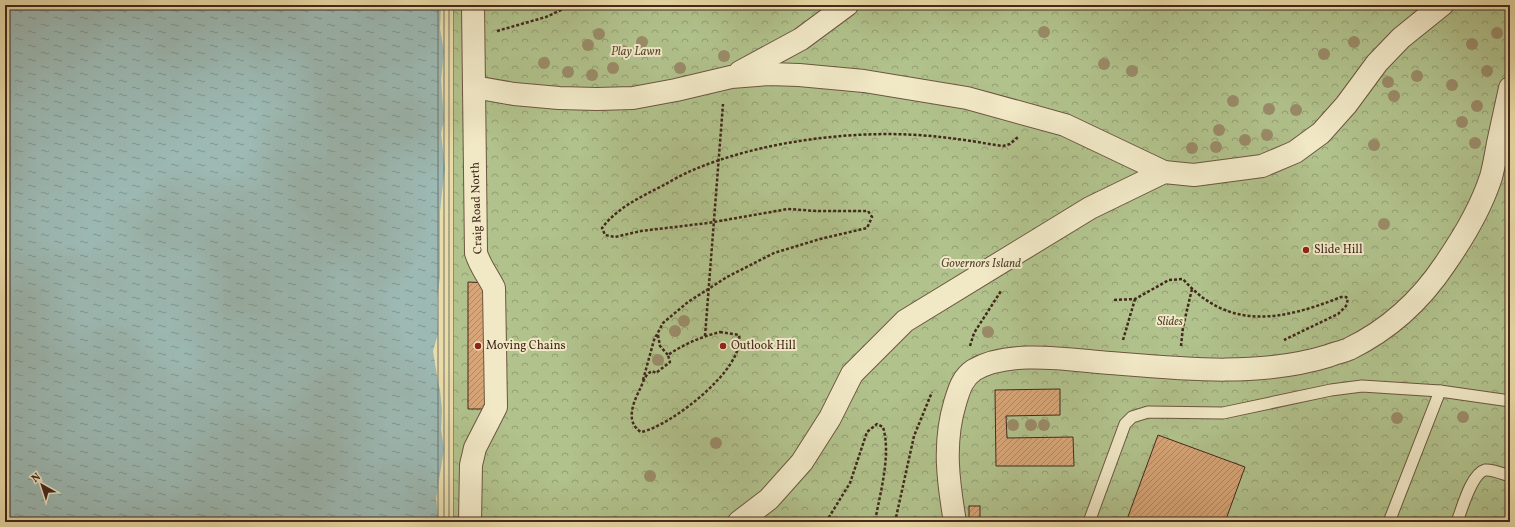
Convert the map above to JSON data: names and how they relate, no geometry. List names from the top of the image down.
{
  "streets": {
    "street": ["Craig Road North"]
  },
  "parks": ["Play Lawn", "Governors Island", "Slides"],
  "places": ["Slide Hill", "Moving Chains", "Outlook Hill"],
  "north": "top left"
}
